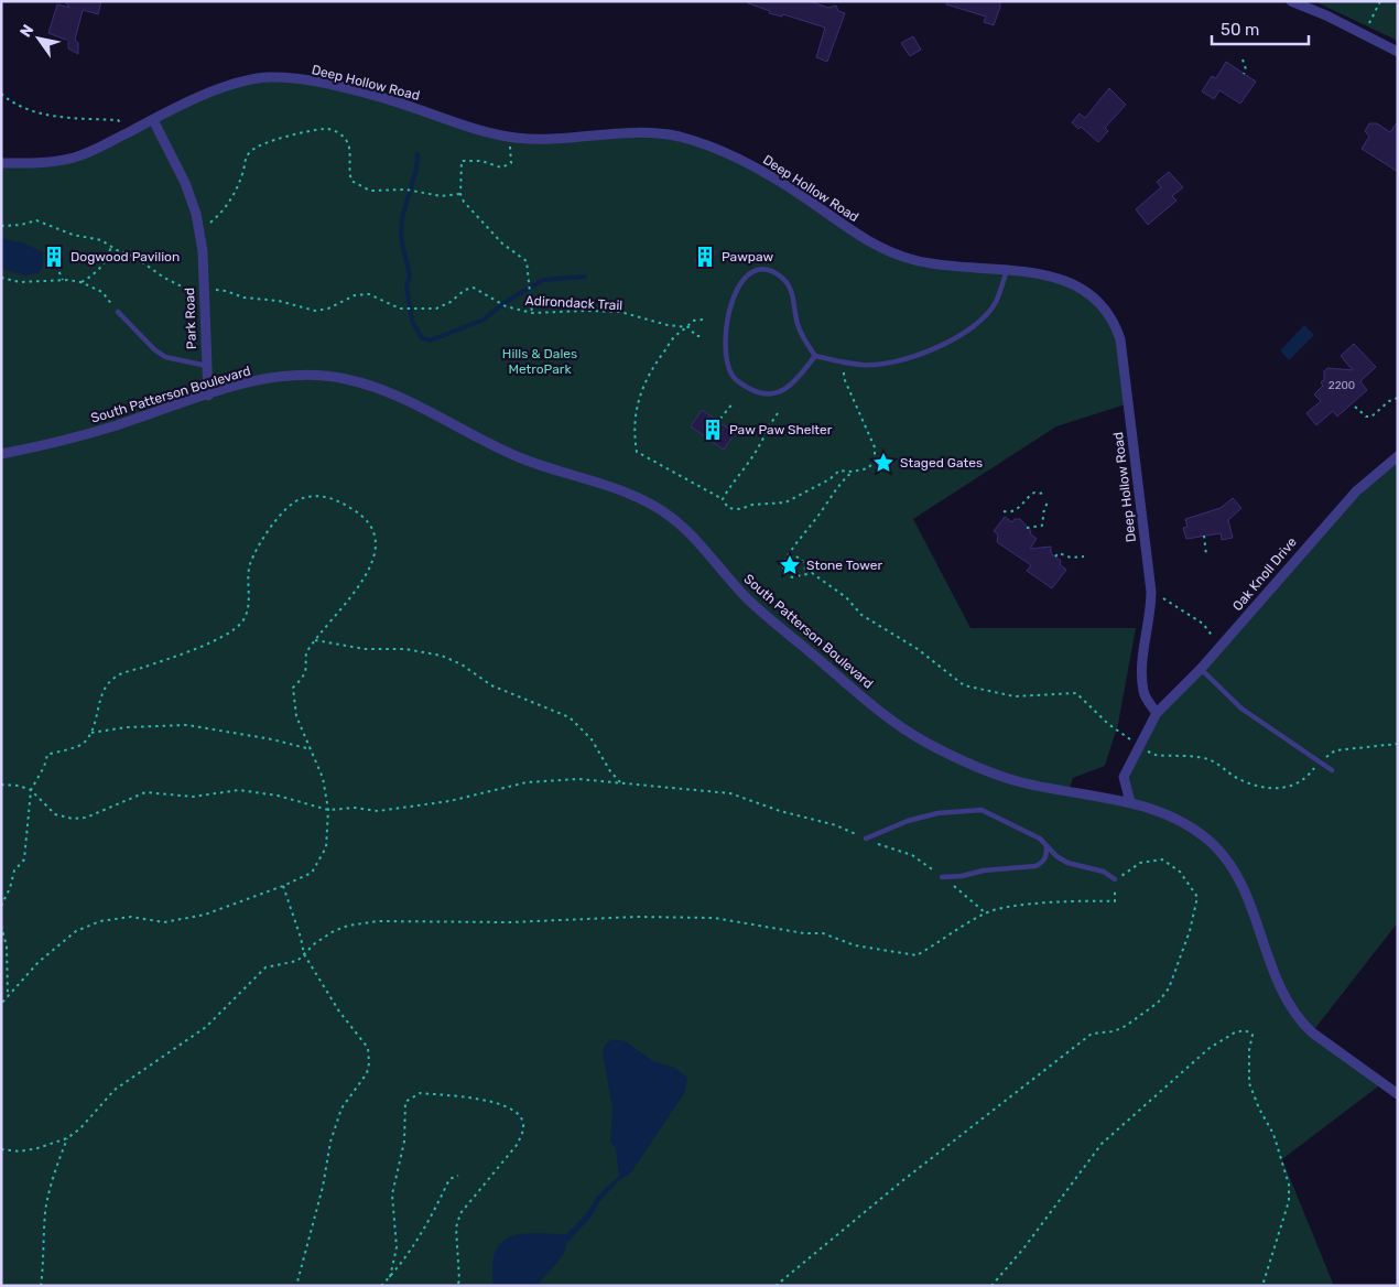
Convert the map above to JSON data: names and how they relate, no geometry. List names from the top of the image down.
{
  "streets": {
    "street": [
      "Deep Hollow Road",
      "Park Road",
      "South Patterson Boulevard",
      "Oak Knoll Drive"
    ],
    "path": ["Adirondack Trail"]
  },
  "crossings": [
    ["Deep Hollow Road", "Park Road"],
    ["Deep Hollow Road", "Oak Knoll Drive"],
    ["Adirondack Trail", "Park Road"],
    ["Park Road", "South Patterson Boulevard"],
    ["South Patterson Boulevard", "Oak Knoll Drive"]
  ],
  "parks": ["Hills & Dales MetroPark"],
  "places": {
    "building": ["Dogwood Pavilion", "Pawpaw", "Paw Paw Shelter"],
    "place": ["Staged Gates", "Stone Tower"]
  },
  "house_numbers": ["2200"],
  "scale_bar": "50 m",
  "north": "top left"
}
